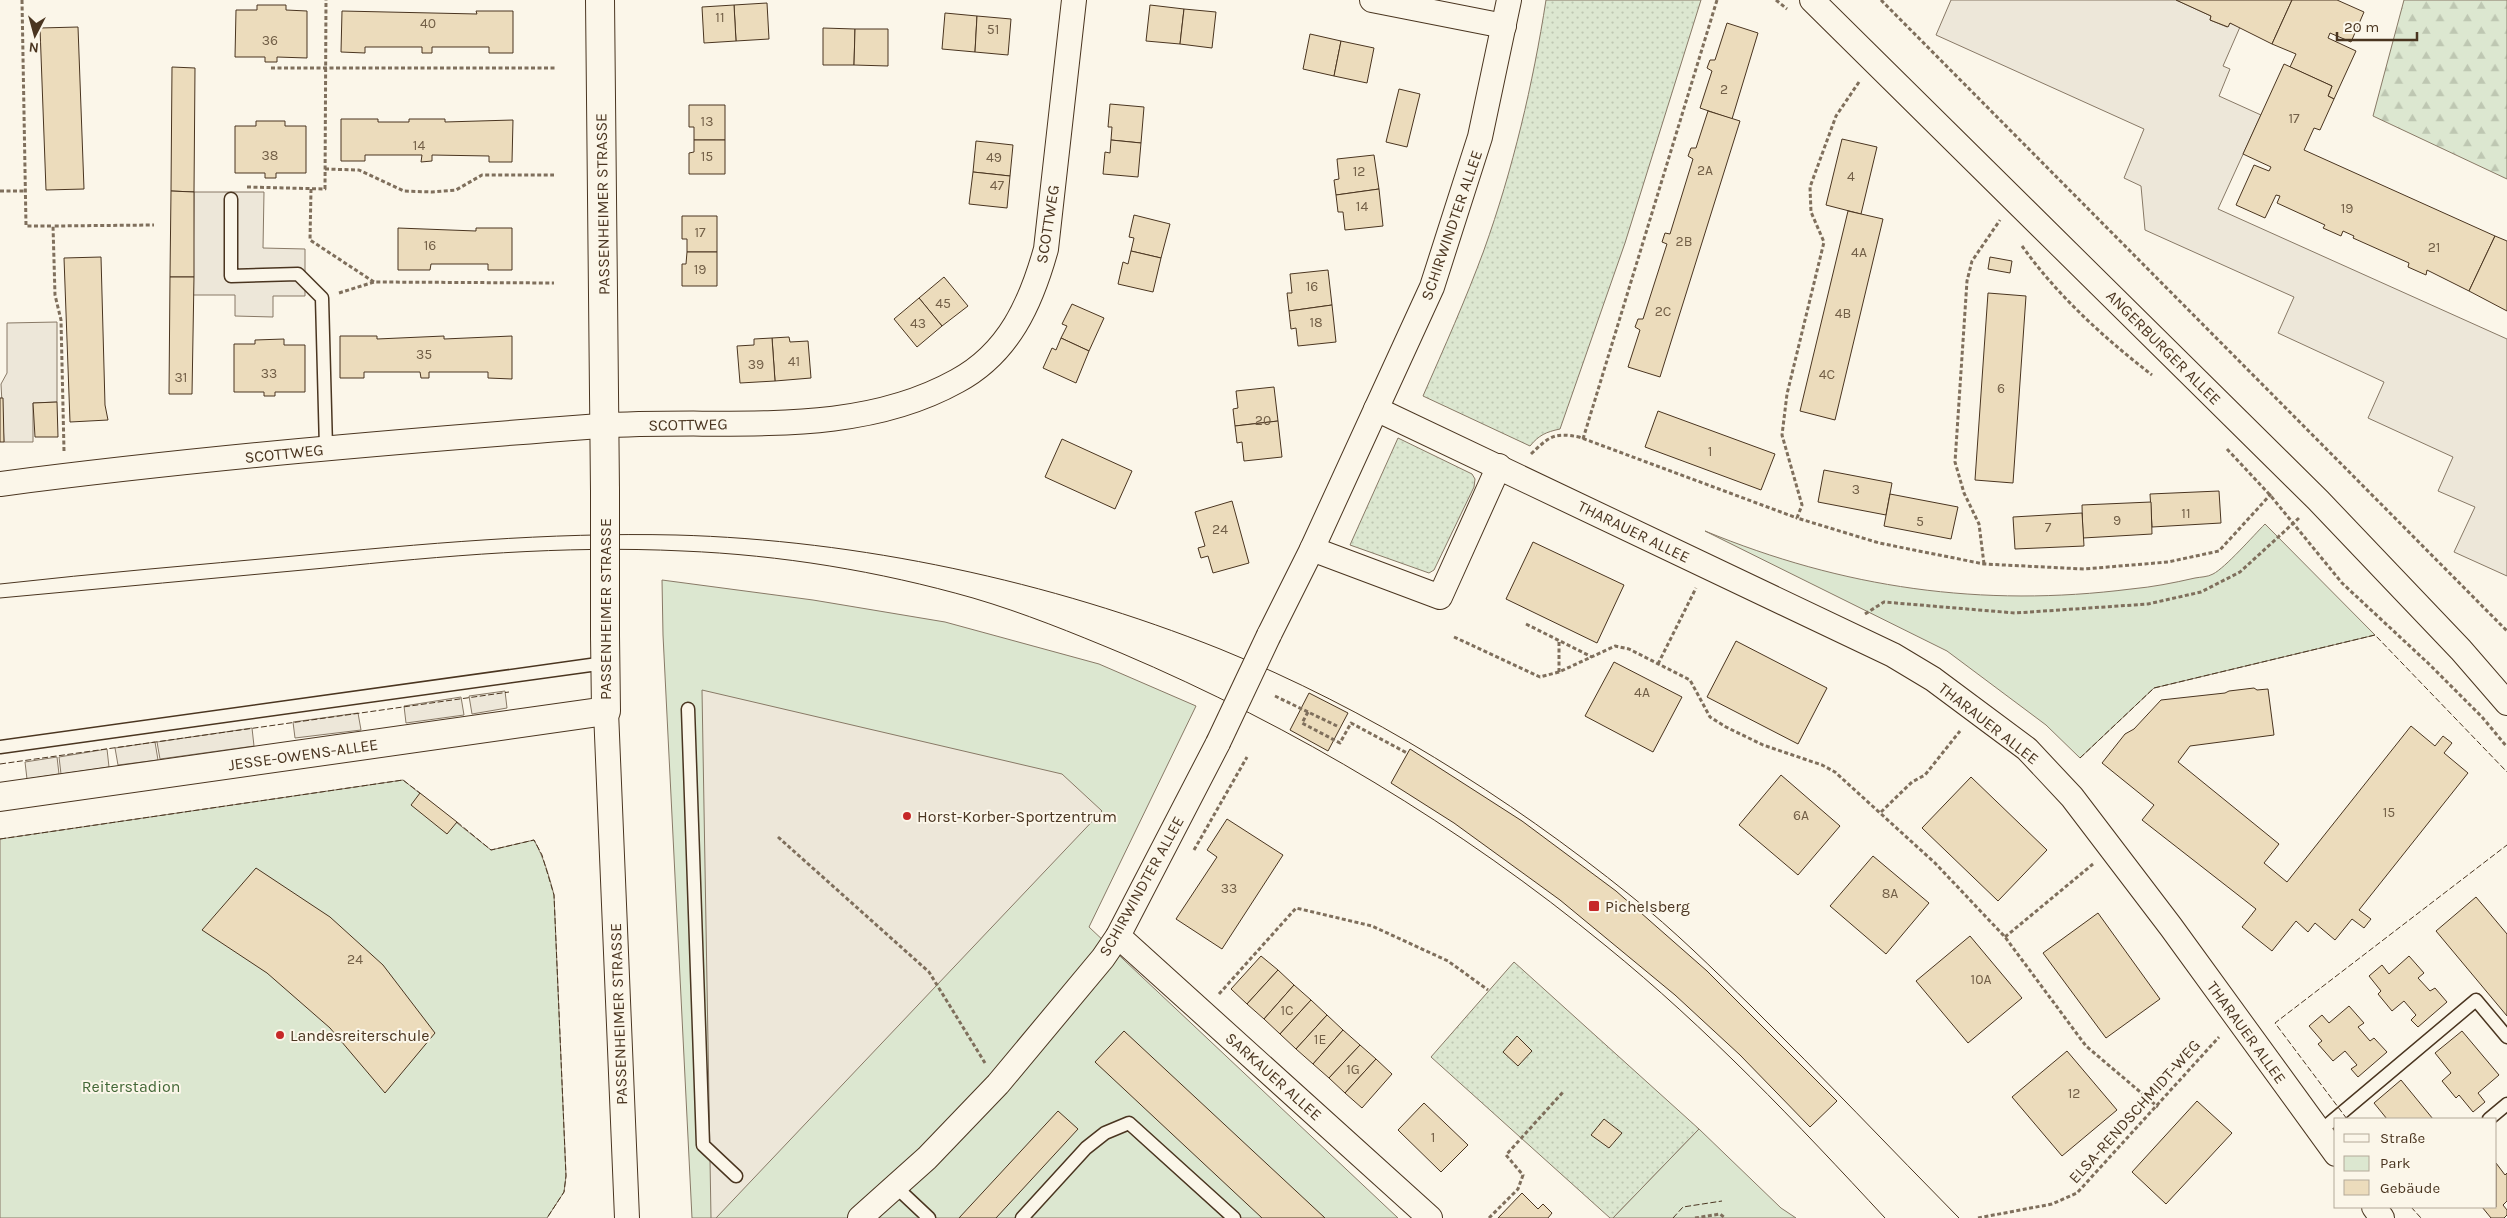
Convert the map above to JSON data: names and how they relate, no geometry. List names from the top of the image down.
{
  "streets": {
    "street": [
      "PASSENHEIMER STRASSE",
      "SCOTTWEG",
      "SCHIRWINDTER ALLEE",
      "ANGERBURGER ALLEE",
      "THARAUER ALLEE",
      "JESSE-OWENS-ALLEE",
      "SARKAUER ALLEE"
    ],
    "path": ["ELSA-RENDSCHMIDT-WEG"]
  },
  "crossings": [
    ["PASSENHEIMER STRASSE", "SCOTTWEG"],
    ["PASSENHEIMER STRASSE", "JESSE-OWENS-ALLEE"],
    ["SCHIRWINDTER ALLEE", "THARAUER ALLEE"],
    ["SCHIRWINDTER ALLEE", "SARKAUER ALLEE"]
  ],
  "parks": ["Reiterstadion"],
  "places": {
    "other": ["Horst-Korber-Sportzentrum", "Landesreiterschule"],
    "transit": ["Pichelsberg"]
  },
  "house_numbers": [
    "11",
    "40",
    "51",
    "36",
    "2",
    "17",
    "13",
    "14",
    "38",
    "15",
    "49",
    "2A",
    "12",
    "4",
    "47",
    "14",
    "19",
    "17",
    "2B",
    "16",
    "21",
    "4A",
    "19",
    "16",
    "45",
    "2C",
    "4B",
    "18",
    "43",
    "35",
    "41",
    "39",
    "33",
    "4C",
    "31",
    "6",
    "20",
    "1",
    "3",
    "11",
    "9",
    "5",
    "7",
    "24",
    "4A",
    "15",
    "6A",
    "33",
    "8A",
    "24",
    "10A",
    "1C",
    "1E",
    "1G",
    "12",
    "1"
  ],
  "legend": ["Straße", "Park", "Gebäude"],
  "scale_bar": "20 m",
  "north": "bottom"
}
